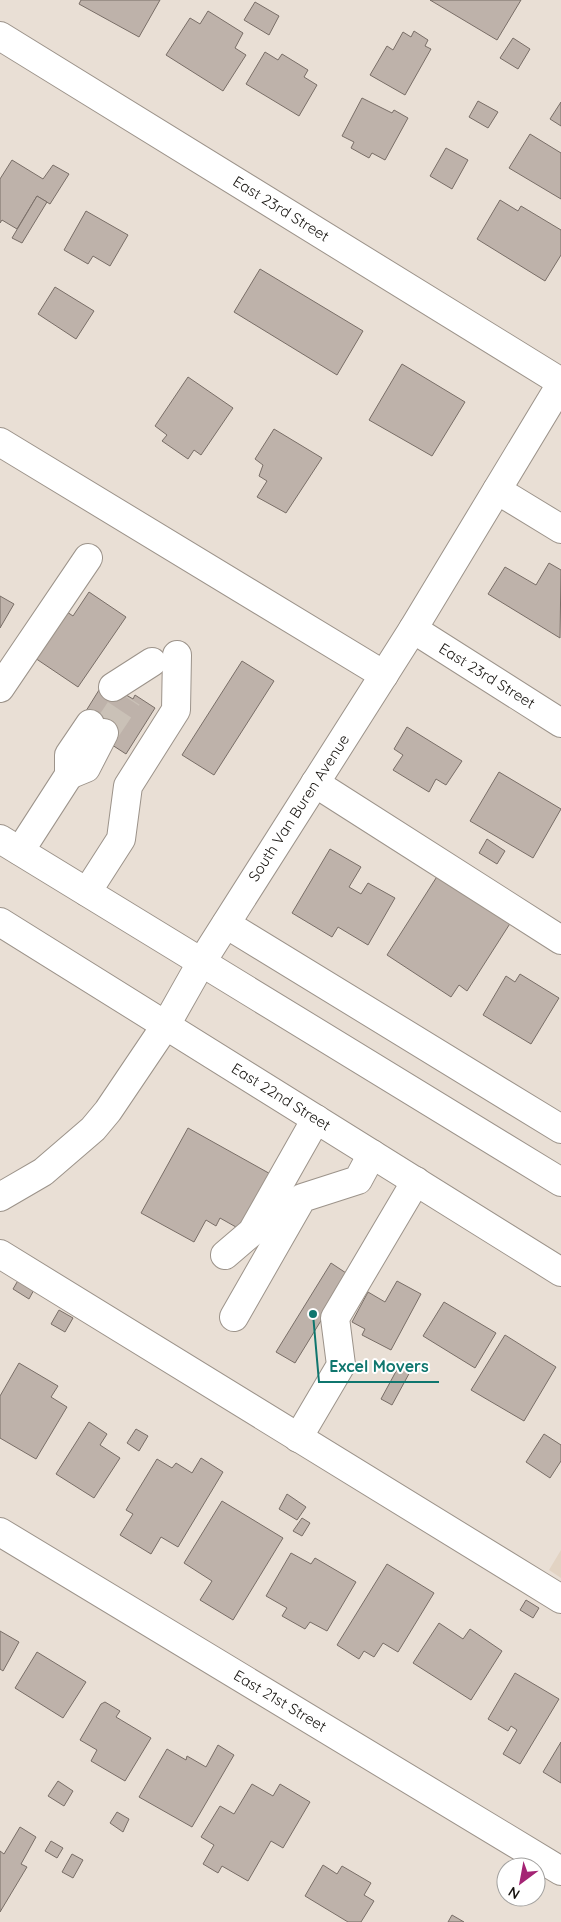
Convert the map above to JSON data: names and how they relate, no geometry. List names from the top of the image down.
{
  "streets": {
    "street": [
      "East 23rd Street",
      "South Van Buren Avenue",
      "East 22nd Street",
      "East 21st Street"
    ]
  },
  "crossings": [
    ["East 23rd Street", "South Van Buren Avenue"],
    ["South Van Buren Avenue", "East 22nd Street"]
  ],
  "places": ["Excel Movers"],
  "north": "bottom left"
}
